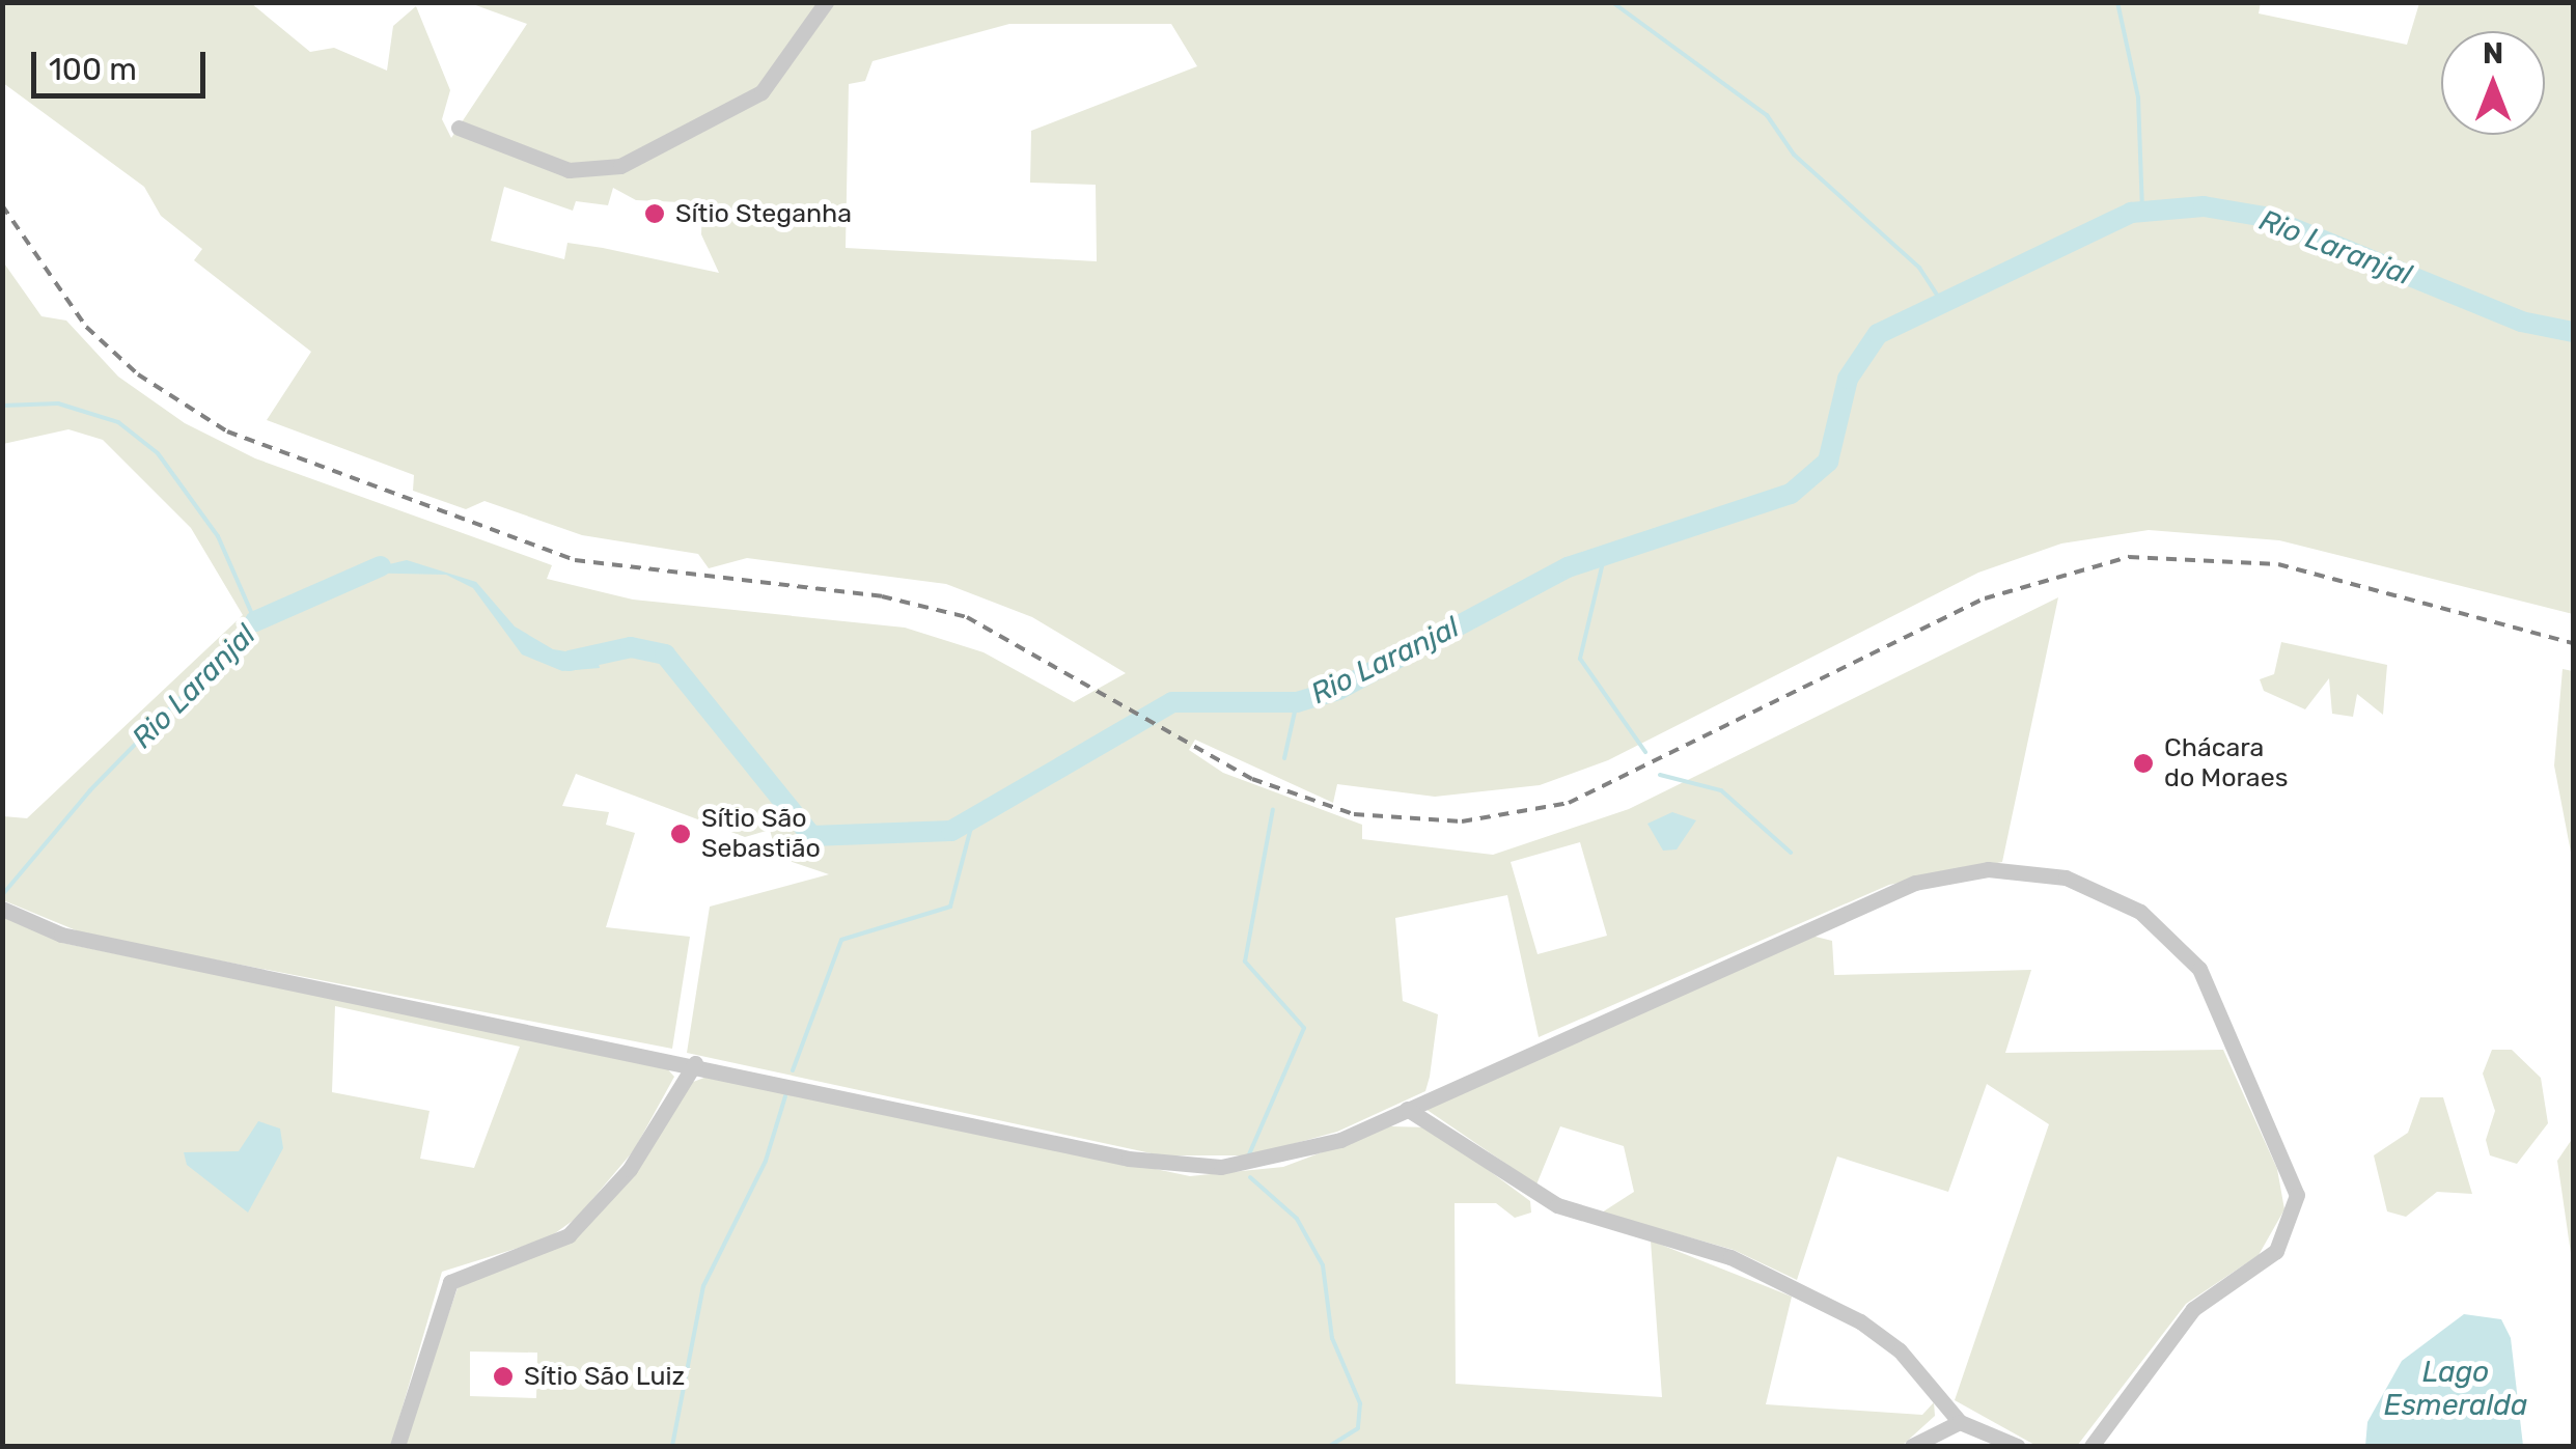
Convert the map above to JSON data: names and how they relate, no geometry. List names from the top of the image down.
{
  "water": ["Rio Laranjal", "Lago Esmeralda"],
  "places": [
    "Sítio Steganha",
    "Chácara do Moraes",
    "Sítio São Sebastião",
    "Sítio São Luiz"
  ],
  "scale_bar": "100 m",
  "north": "top"
}
